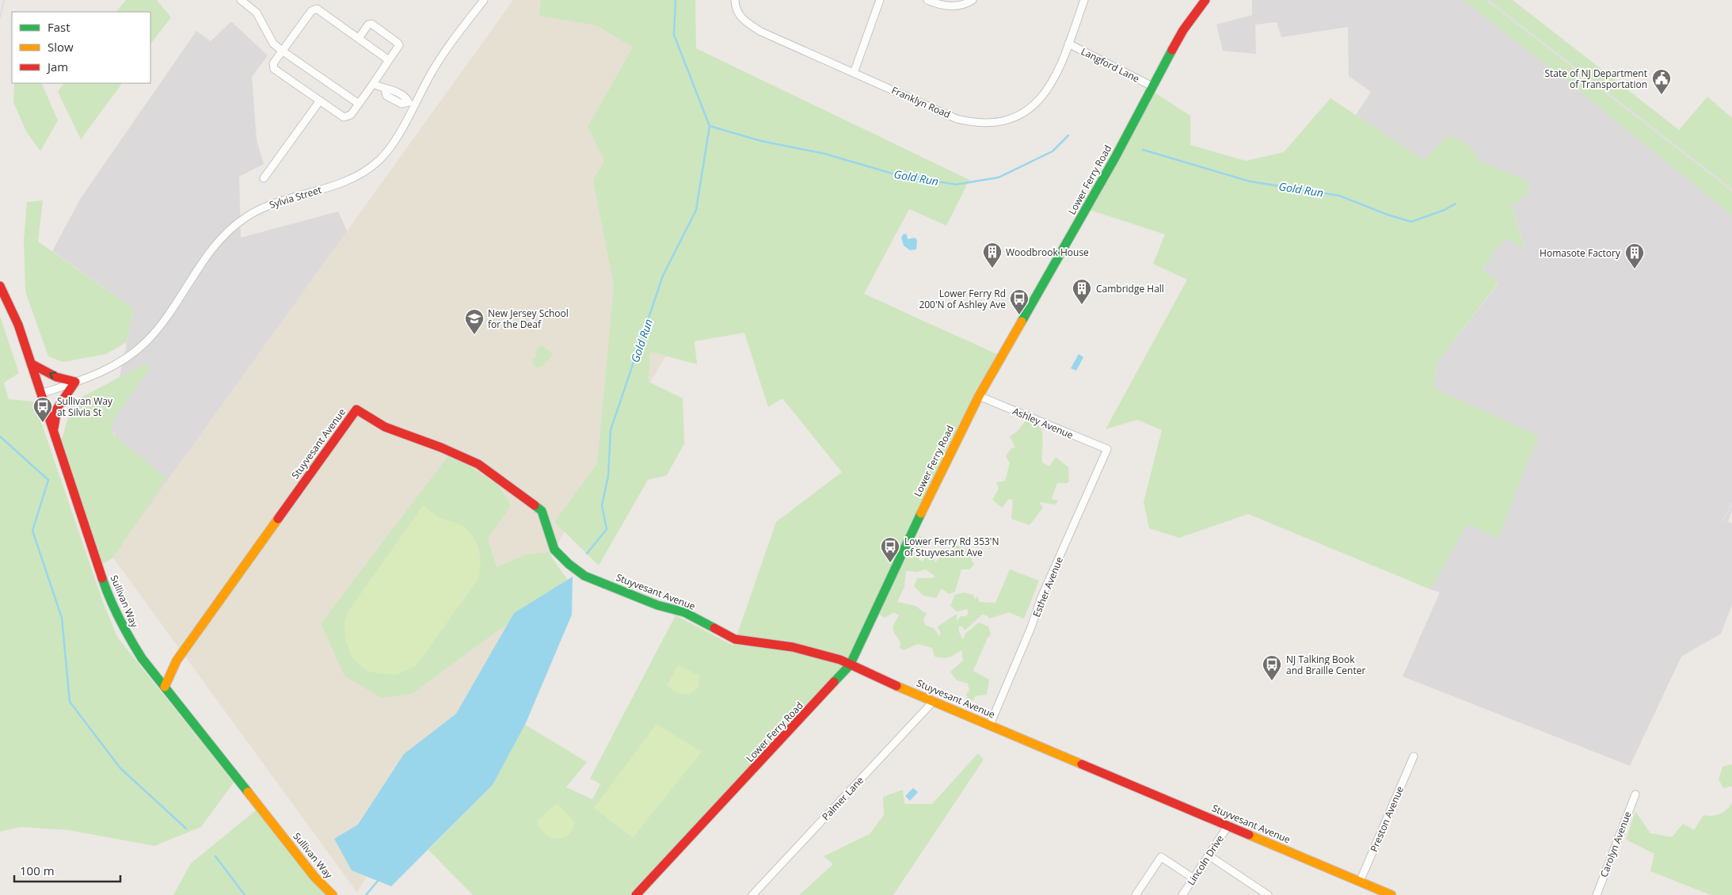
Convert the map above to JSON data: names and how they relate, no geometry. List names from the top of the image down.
{
  "streets": {
    "street": [
      "Langford Lane",
      "Franklyn Road",
      "Lower Ferry Road",
      "Sylvia Street",
      "Ashley Avenue",
      "Stuyvesant Avenue",
      "Esther Avenue",
      "Sullivan Way",
      "Palmer Lane",
      "Preston Avenue",
      "Carolyn Avenue",
      "Lincoln Drive"
    ]
  },
  "crossings": [
    ["Langford Lane", "Franklyn Road"],
    ["Langford Lane", "Lower Ferry Road"],
    ["Lower Ferry Road", "Ashley Avenue"],
    ["Lower Ferry Road", "Stuyvesant Avenue"],
    ["Sylvia Street", "Sullivan Way"],
    ["Ashley Avenue", "Esther Avenue"],
    ["Stuyvesant Avenue", "Esther Avenue"],
    ["Stuyvesant Avenue", "Sullivan Way"],
    ["Stuyvesant Avenue", "Palmer Lane"],
    ["Stuyvesant Avenue", "Preston Avenue"],
    ["Stuyvesant Avenue", "Lincoln Drive"]
  ],
  "water": ["Gold Run"],
  "places": {
    "public building": ["State of NJ Department of Transportation"],
    "building": ["Woodbrook House", "Homasote Factory", "Cambridge Hall"],
    "bus stop": [
      "Lower Ferry Rd 200'N of Ashley Ave",
      "Sullivan Way at Silvia St",
      "Lower Ferry Rd 353'N of Stuyvesant Ave",
      "NJ Talking Book and Braille Center"
    ],
    "school or university": ["New Jersey School for the Deaf"]
  },
  "legend": ["Fast", "Slow", "Jam"],
  "scale_bar": "100 m"
}
